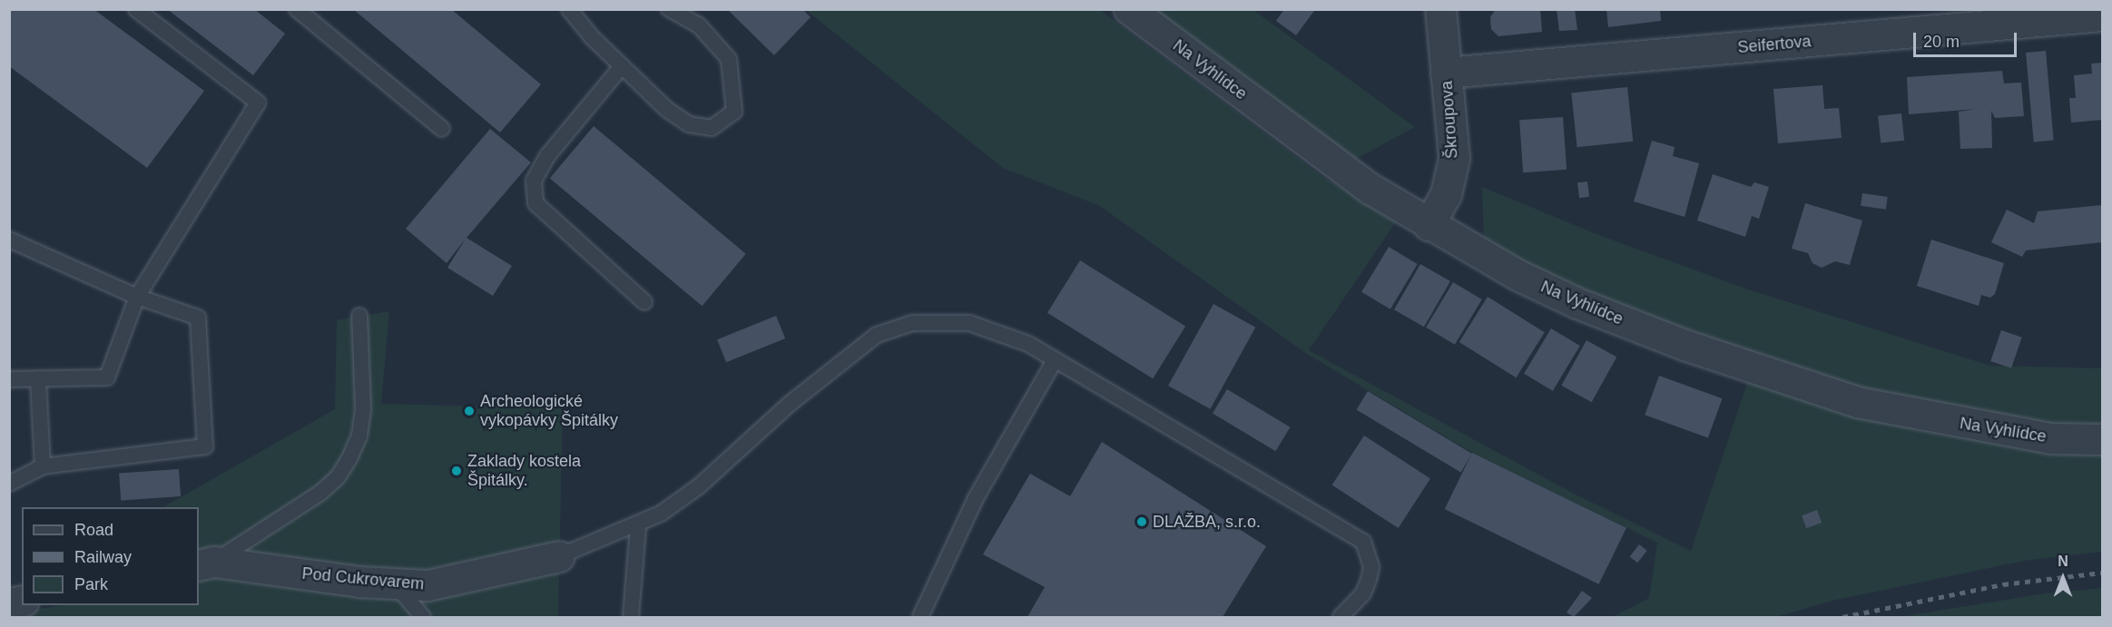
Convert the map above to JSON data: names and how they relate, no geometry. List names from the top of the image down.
{
  "streets": {
    "street": [
      "Seifertova",
      "Na Vyhlídce",
      "Škroupova",
      "Pod Cukrovarem"
    ]
  },
  "crossings": [
    ["Seifertova", "Škroupova"],
    ["Na Vyhlídce", "Škroupova"]
  ],
  "places": ["Archeologické vykopávky Špitálky", "Zaklady kostela Špitálky.", "DLAŽBA, s.r.o."],
  "legend": ["Road", "Railway", "Park"],
  "scale_bar": "20 m",
  "north": "top"
}
